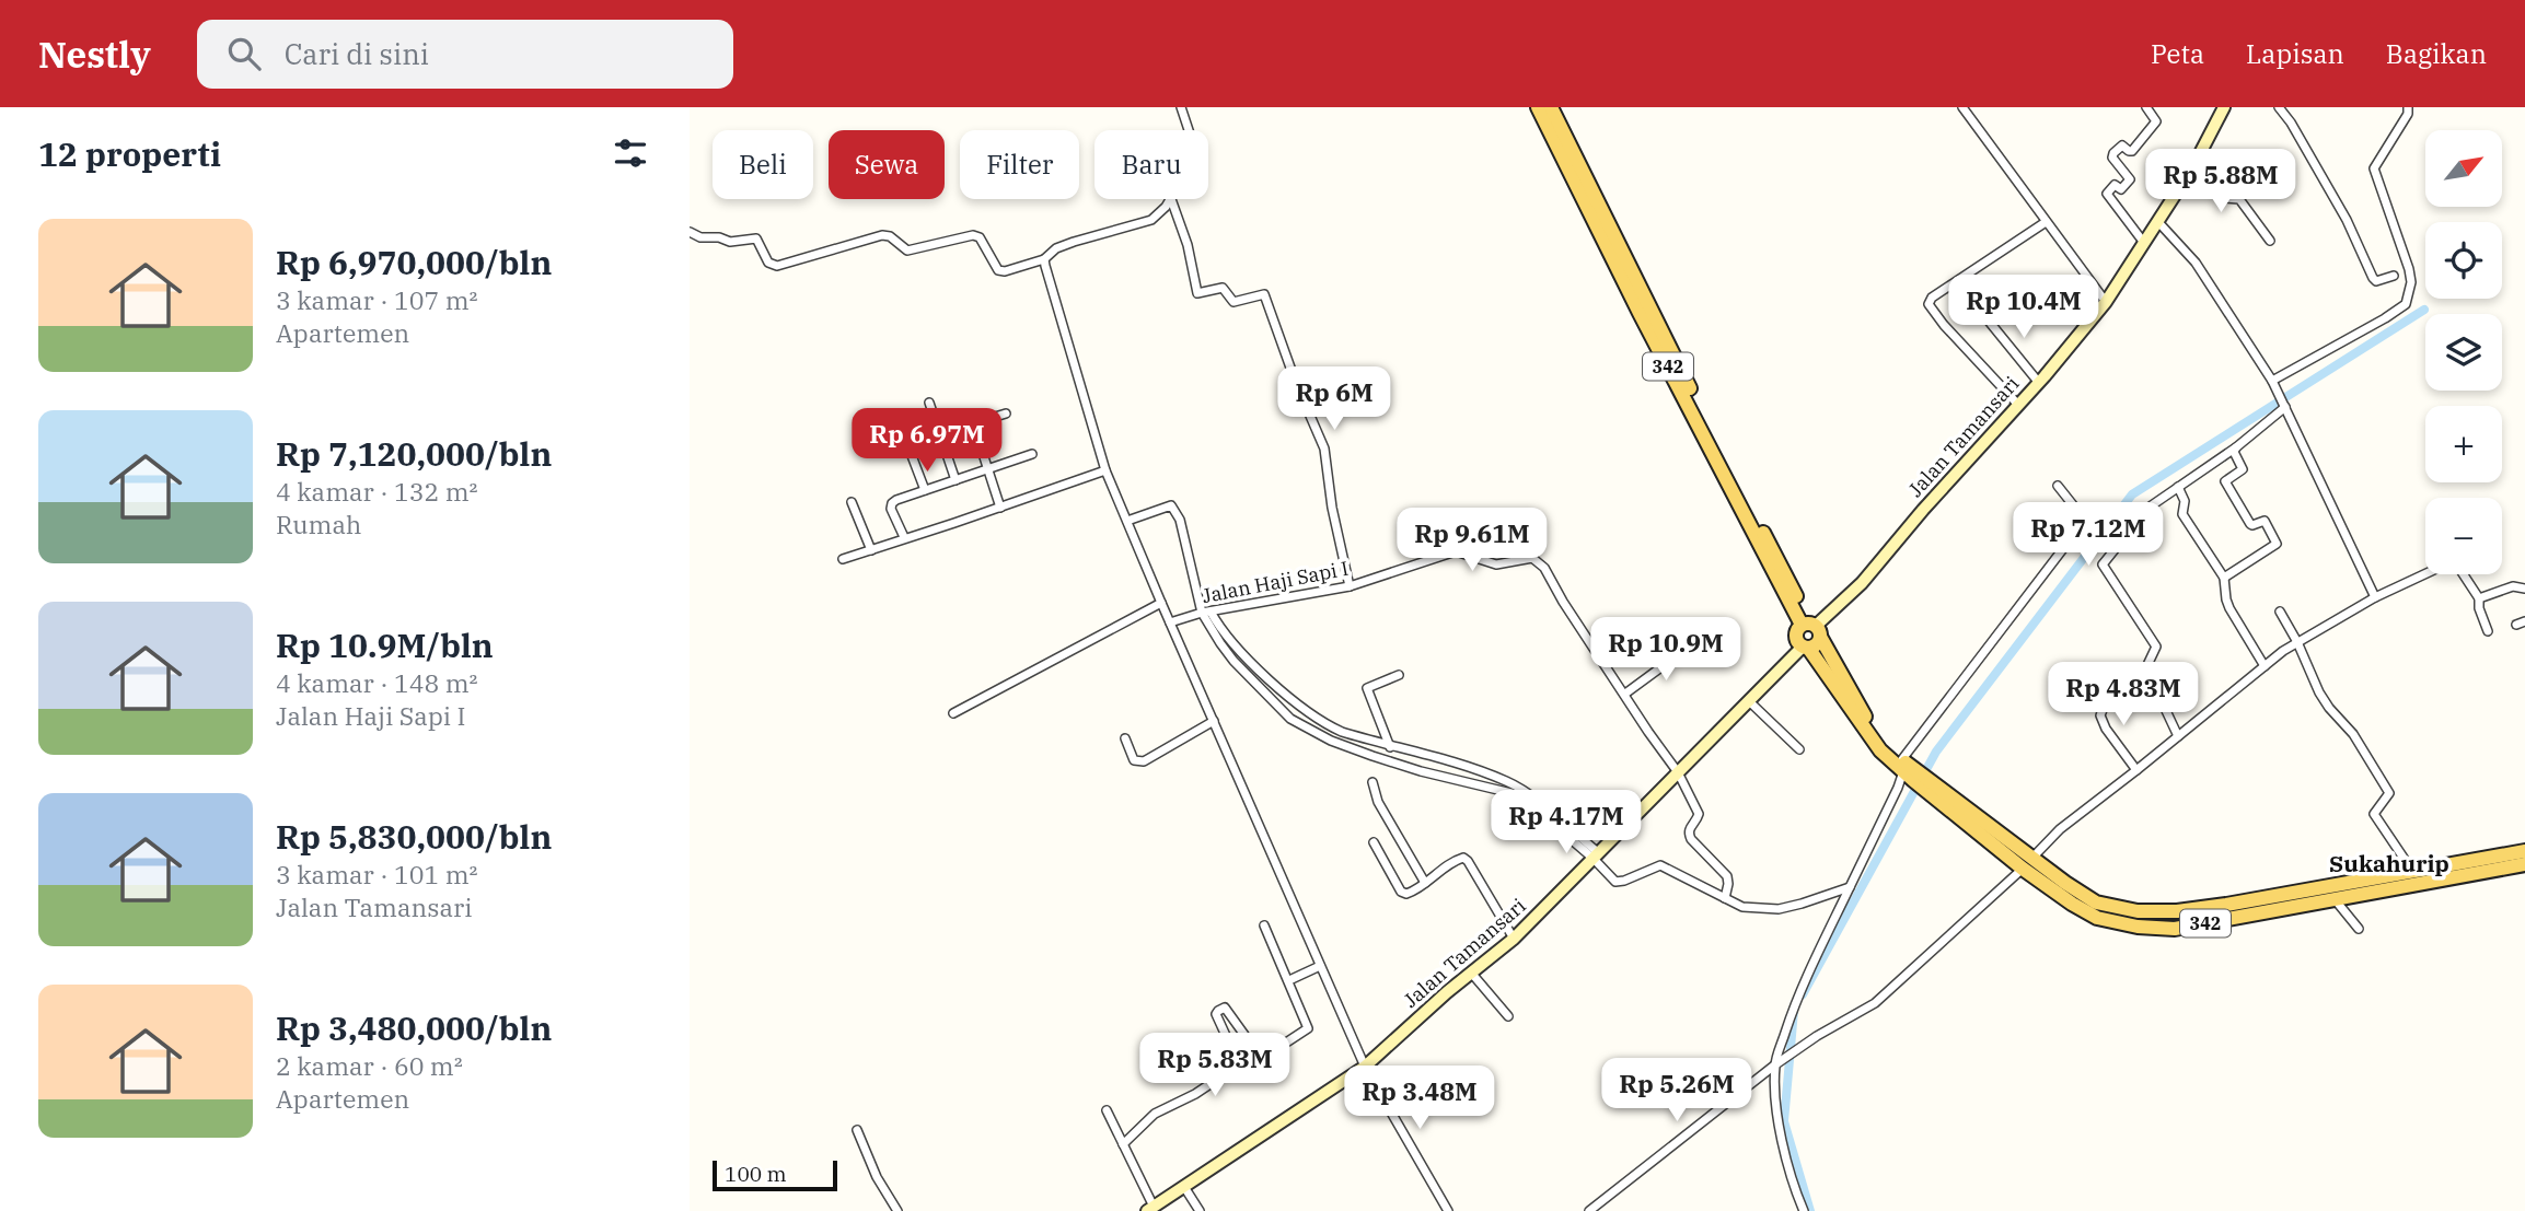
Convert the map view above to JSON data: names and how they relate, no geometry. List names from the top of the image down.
{
  "streets": {
    "main road": ["342", "Jalan Tamansari"],
    "street": ["Jalan Haji Sapi I"]
  },
  "crossings": [
    ["342", "Jalan Tamansari"],
    ["Jalan Tamansari", "Jalan Haji Sapi I"]
  ],
  "districts": ["Sukahurip"],
  "scale_bar": "100 m",
  "north": "top right",
  "page": {
    "header": "Nestly",
    "search": "Cari di sini",
    "nav": ["Peta", "Lapisan", "Bagikan"],
    "heading": "12 properti",
    "map_buttons": ["+", "−"],
    "chip": [
      "Beli",
      "Sewa",
      "Filter",
      "Baru"
    ],
    "price": [
      "Rp 5.88M",
      "Rp 10.4M",
      "Rp 6M",
      "Rp 6.97M",
      "Rp 7.12M",
      "Rp 9.61M",
      "Rp 10.9M",
      "Rp 4.83M",
      "Rp 4.17M",
      "Rp 5.83M",
      "Rp 5.26M",
      "Rp 3.48M"
    ],
    "list": [
      {
        "name": "Rp 6,970,000/bln",
        "note": "3 kamar · 107 m² · Apartemen"
      },
      {
        "name": "Rp 7,120,000/bln",
        "note": "4 kamar · 132 m² · Rumah"
      },
      {
        "name": "Rp 10.9M/bln",
        "note": "4 kamar · 148 m² · Jalan Haji Sapi I"
      },
      {
        "name": "Rp 5,830,000/bln",
        "note": "3 kamar · 101 m² · Jalan Tamansari"
      },
      {
        "name": "Rp 3,480,000/bln",
        "note": "2 kamar · 60 m² · Apartemen"
      }
    ],
    "scale": "100 m"
  }
}
